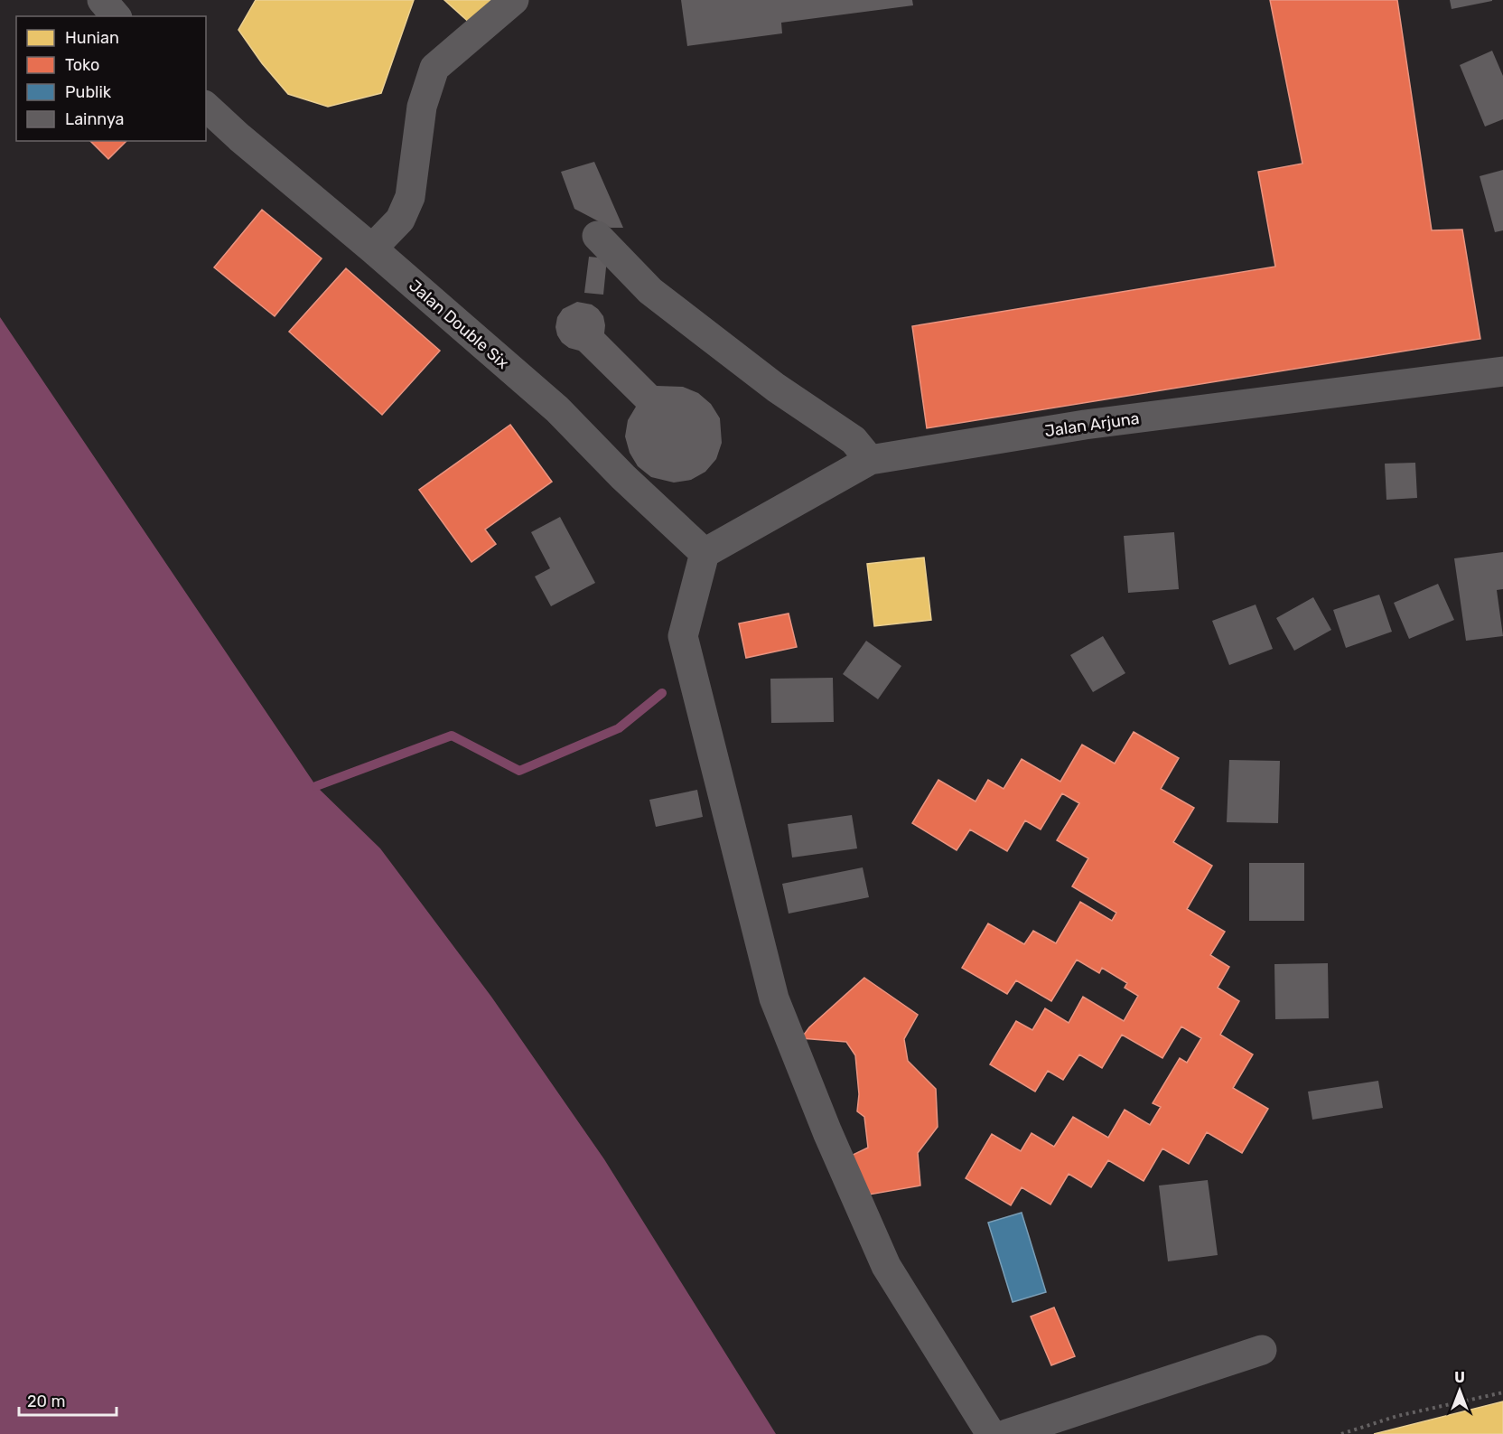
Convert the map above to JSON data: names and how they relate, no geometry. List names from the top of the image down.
{
  "streets": {
    "street": ["Jalan Double Six", "Jalan Arjuna"]
  },
  "crossings": [
    ["Jalan Double Six", "Jalan Arjuna"]
  ],
  "legend": [
    "Hunian",
    "Toko",
    "Publik",
    "Lainnya"
  ],
  "scale_bar": "20 m",
  "north": "top"
}
